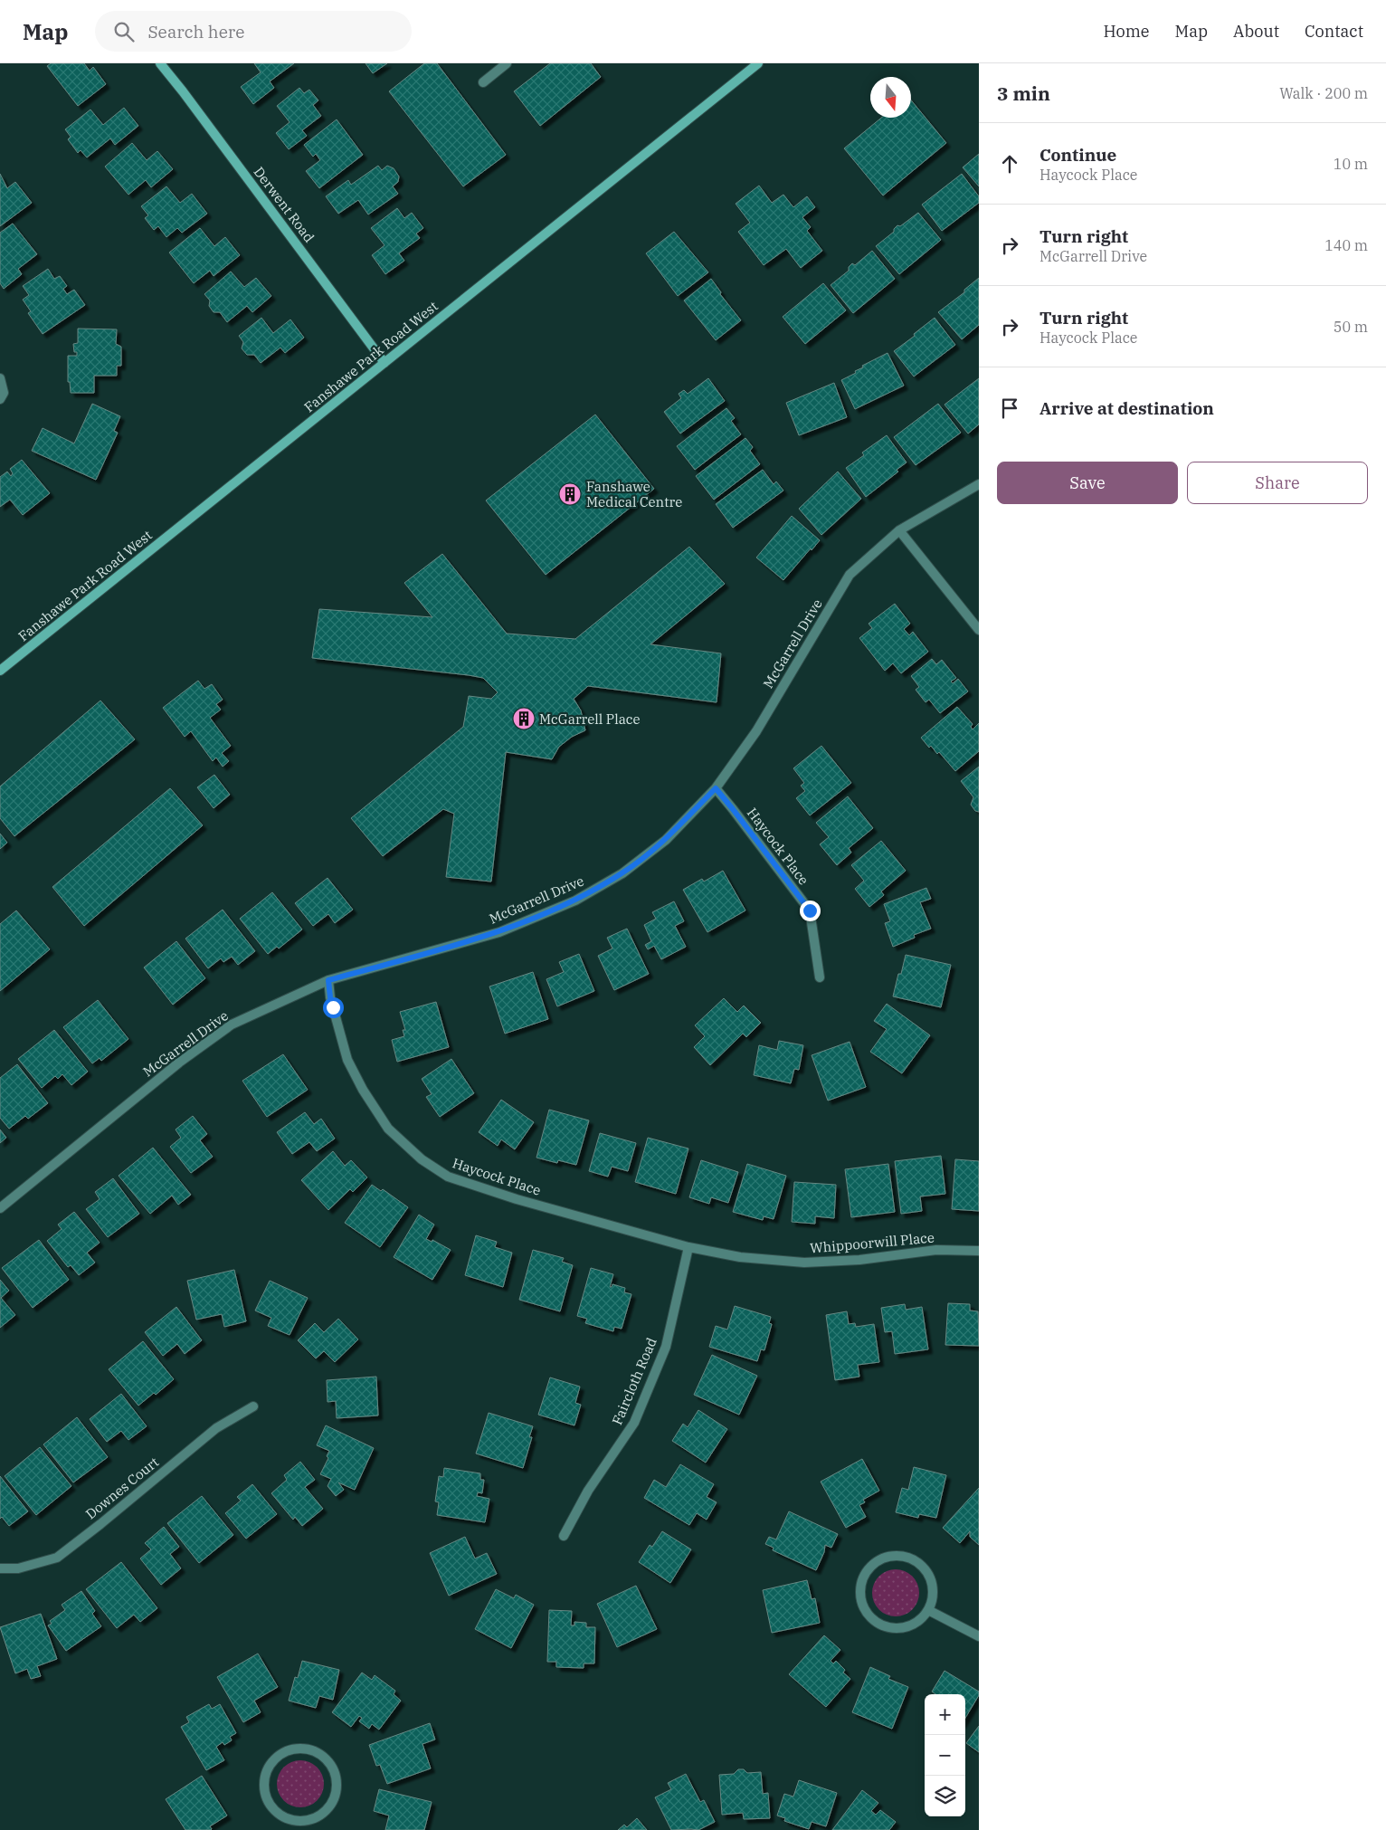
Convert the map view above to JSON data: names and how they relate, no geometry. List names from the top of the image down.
{
  "streets": {
    "main road": ["Derwent Road", "Fanshawe Park Road West"],
    "street": [
      "McGarrell Drive",
      "Haycock Place",
      "Whippoorwill Place",
      "Faircloth Road",
      "Downes Court"
    ]
  },
  "crossings": [
    ["Derwent Road", "Fanshawe Park Road West"],
    ["McGarrell Drive", "Haycock Place"],
    ["Haycock Place", "Whippoorwill Place"],
    ["Haycock Place", "Faircloth Road"],
    ["Whippoorwill Place", "Faircloth Road"]
  ],
  "places": {
    "building": ["Fanshawe Medical Centre", "McGarrell Place"]
  },
  "north": "bottom",
  "page": {
    "header": "Map",
    "search": "Search here",
    "nav": [
      "Home",
      "Map",
      "About",
      "Contact"
    ],
    "heading": ["3 min", "Walk · 200 m"],
    "list": [
      ["Continue", "Haycock Place", "10 m"],
      ["Turn right", "McGarrell Drive", "140 m"],
      ["Turn right", "Haycock Place", "50 m"],
      "Arrive at destination"
    ],
    "buttons": ["Save", "Share"],
    "map_buttons": ["+", "−"]
  }
}
